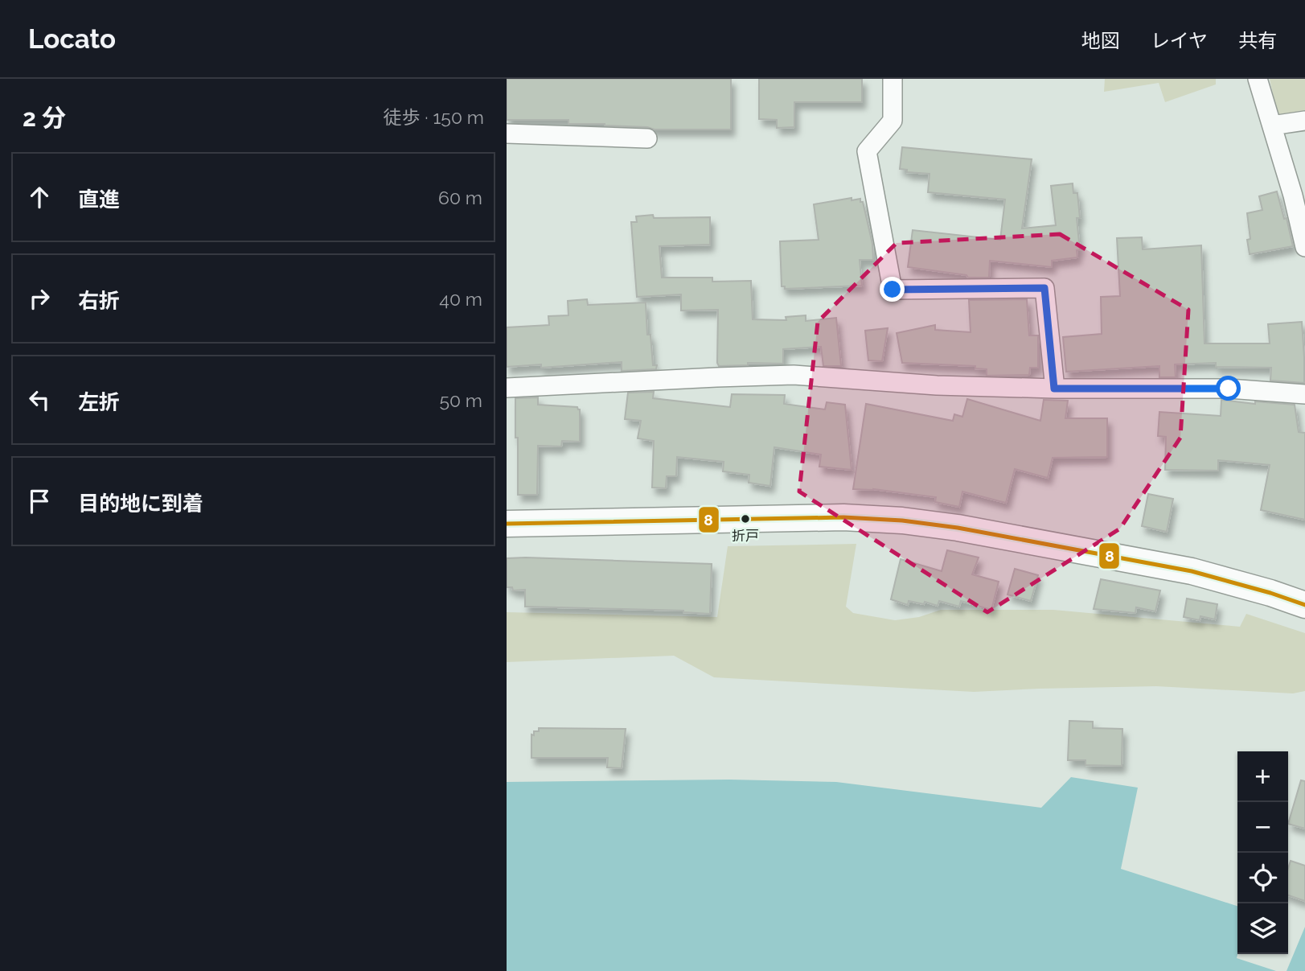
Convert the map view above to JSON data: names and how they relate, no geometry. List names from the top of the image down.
{
  "places": ["折戸"],
  "lines": ["transit line 8"],
  "page": {
    "header": "Locato",
    "nav": ["地図", "レイヤ", "共有"],
    "heading": ["2 分", "徒歩 · 150 m"],
    "list": [
      ["直進", "60 m"],
      ["右折", "40 m"],
      ["左折", "50 m"],
      "目的地に到着"
    ],
    "map_buttons": ["+", "−"]
  }
}
